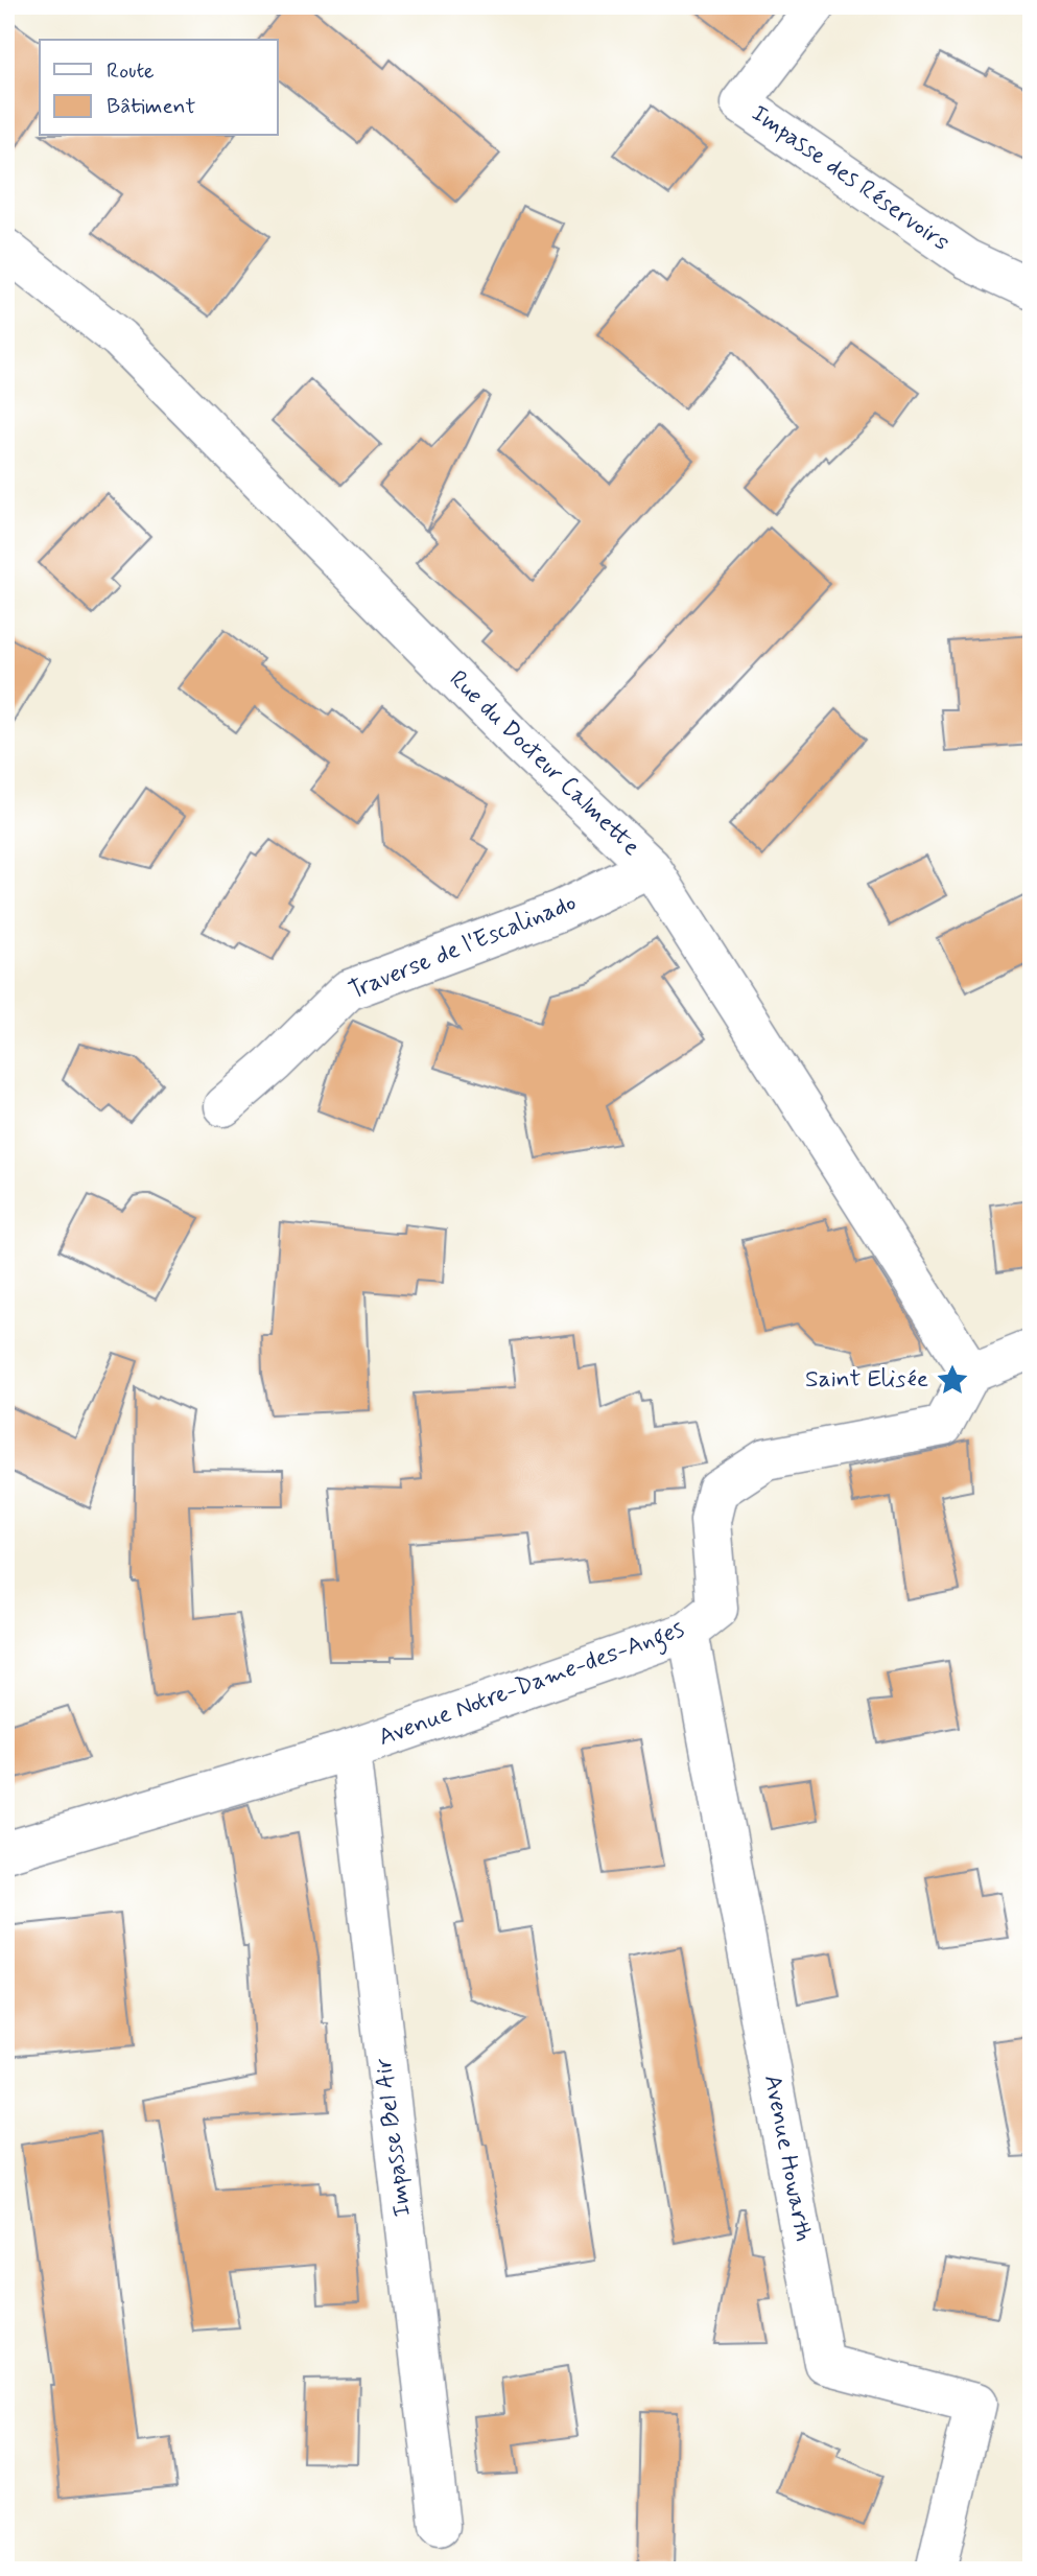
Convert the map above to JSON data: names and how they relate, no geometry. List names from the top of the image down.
{
  "streets": {
    "street": [
      "Impasse des Réservoirs",
      "Rue du Docteur Calmette",
      "Traverse de l'Escalinado",
      "Avenue Notre-Dame-des-Anges",
      "Impasse Bel Air",
      "Avenue Howarth"
    ]
  },
  "crossings": [
    ["Rue du Docteur Calmette", "Traverse de l'Escalinado"],
    ["Rue du Docteur Calmette", "Avenue Notre-Dame-des-Anges"],
    ["Avenue Notre-Dame-des-Anges", "Impasse Bel Air"],
    ["Avenue Notre-Dame-des-Anges", "Avenue Howarth"]
  ],
  "places": {
    "place": ["Saint Elisée"]
  },
  "legend": ["Route", "Bâtiment"]
}
